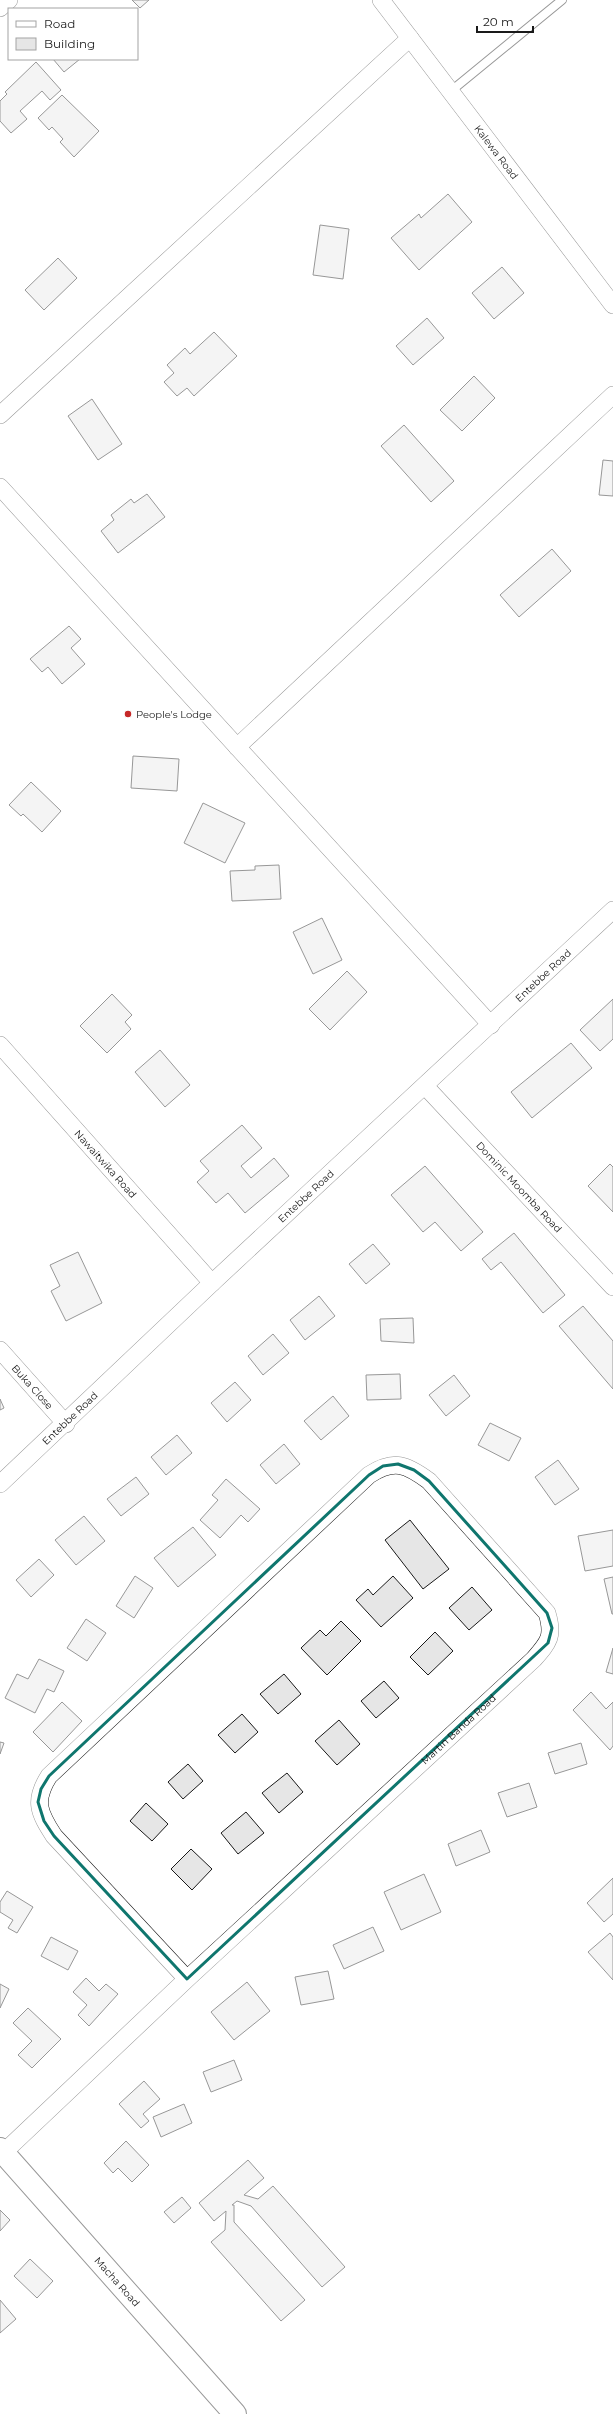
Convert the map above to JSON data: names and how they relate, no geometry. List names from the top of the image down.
{
  "streets": {
    "main road": ["Macha Road"],
    "street": [
      "Kalewa Road",
      "Entebbe Road",
      "Nawaitwika Road",
      "Dominic Moomba Road",
      "Buka Close",
      "Martin Banda Road"
    ]
  },
  "crossings": [
    ["Entebbe Road", "Nawaitwika Road"],
    ["Entebbe Road", "Dominic Moomba Road"],
    ["Entebbe Road", "Buka Close"],
    ["Martin Banda Road", "Macha Road"]
  ],
  "places": ["People's Lodge"],
  "legend": ["Road", "Building"],
  "scale_bar": "20 m"
}
